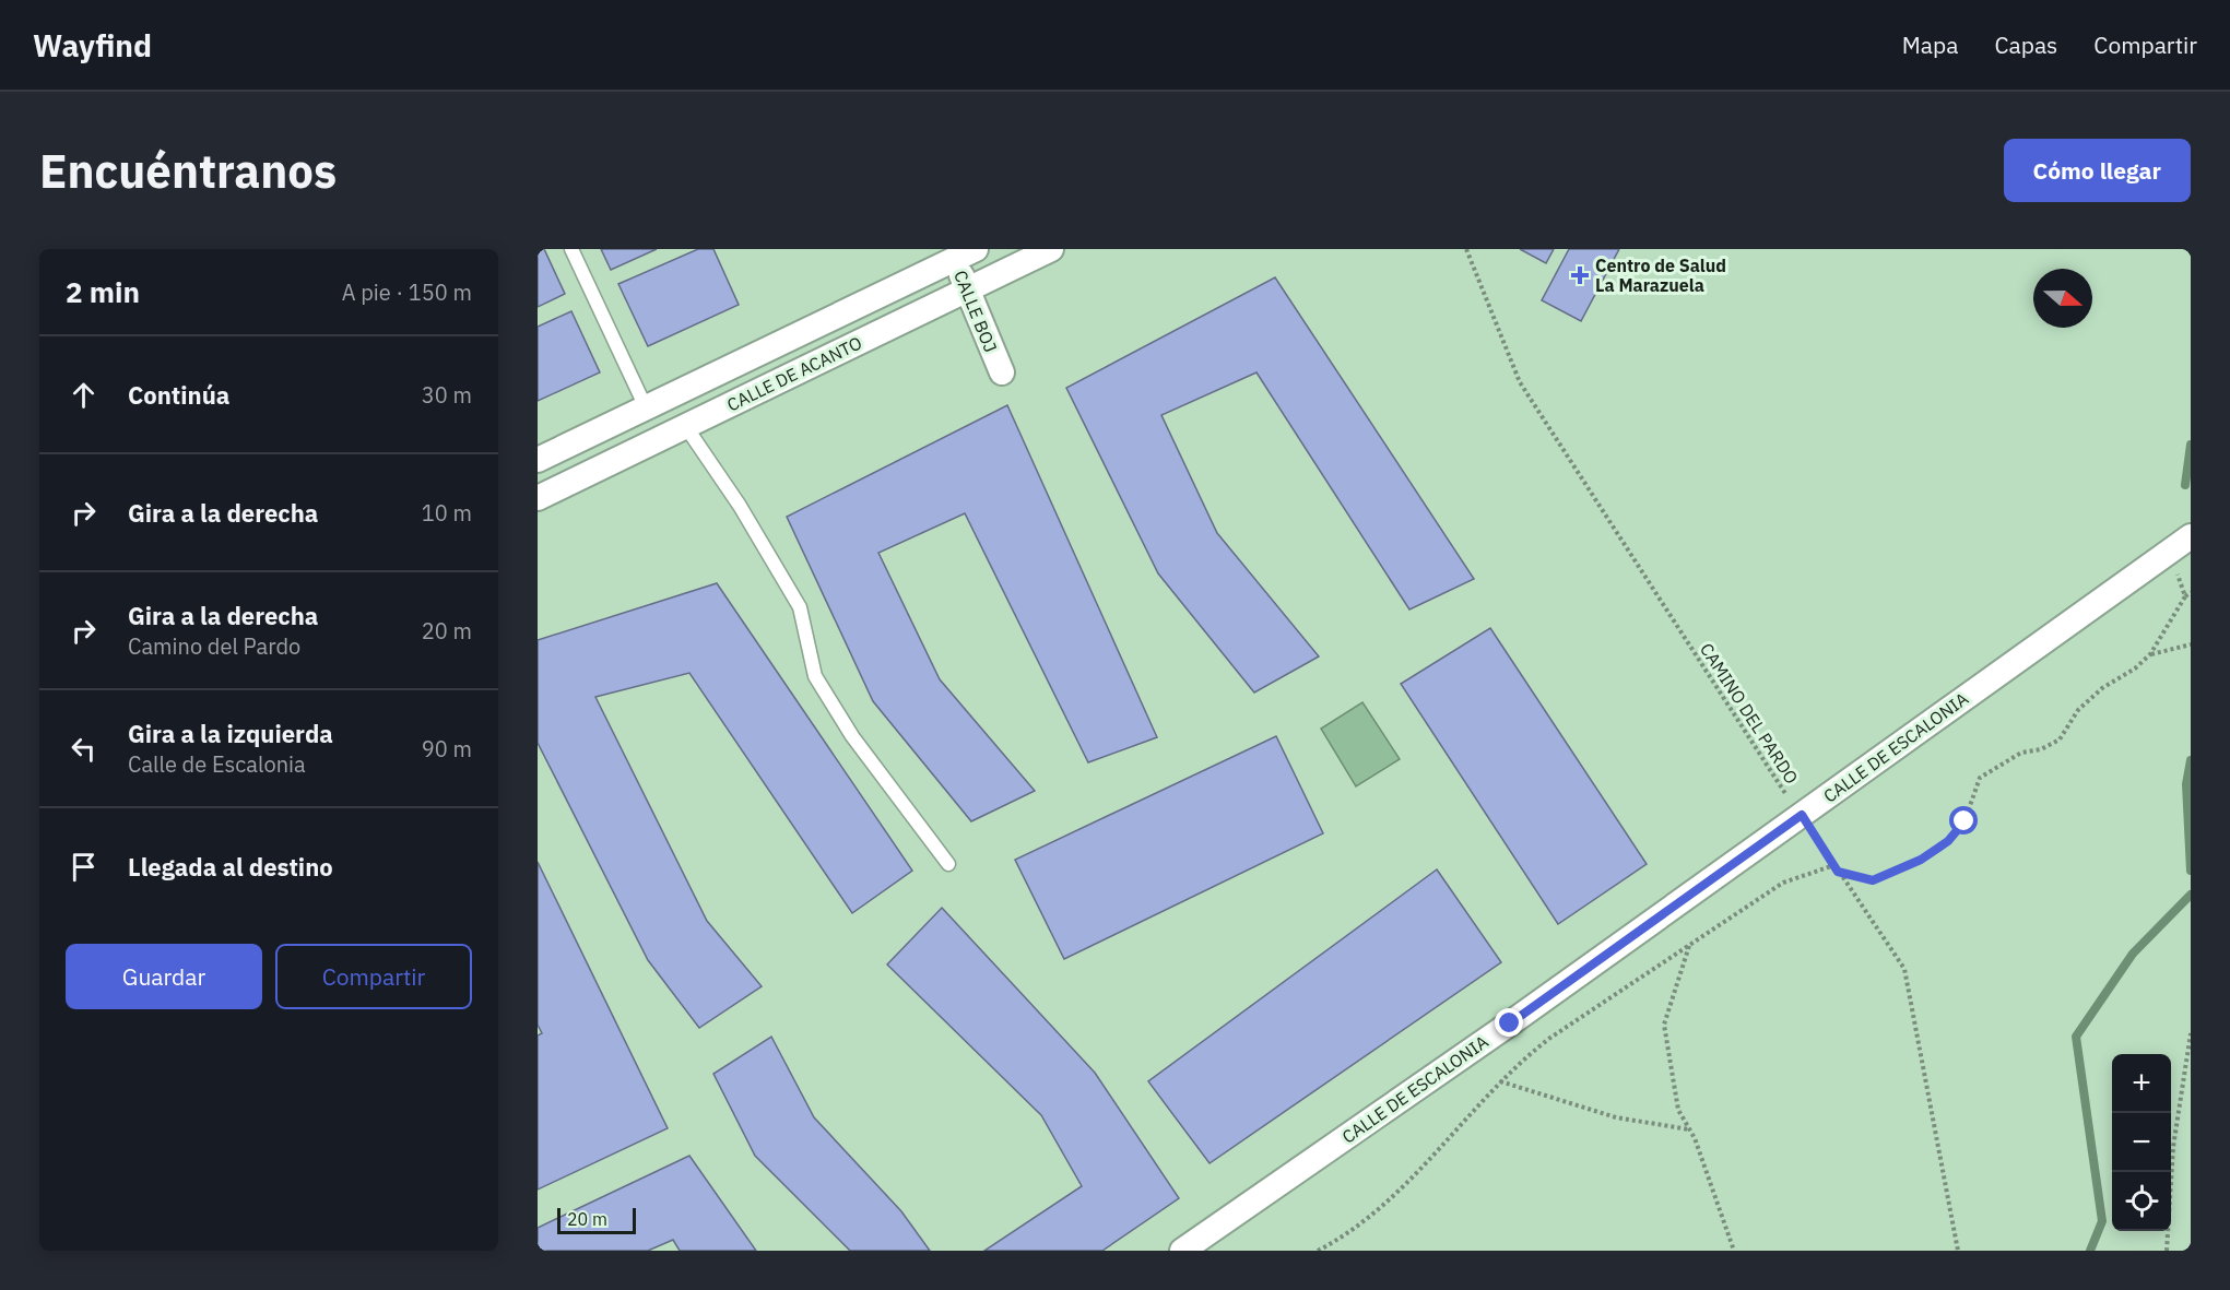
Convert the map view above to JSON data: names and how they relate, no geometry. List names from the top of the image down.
{
  "streets": {
    "street": ["CALLE BOJ", "CALLE DE ACANTO", "CALLE DE ESCALONIA"],
    "path": ["CAMINO DEL PARDO"]
  },
  "crossings": [
    ["CALLE BOJ", "CALLE DE ACANTO"],
    ["CAMINO DEL PARDO", "CALLE DE ESCALONIA"]
  ],
  "places": {
    "health": ["Centro de Salud La Marazuela"]
  },
  "scale_bar": "20 m",
  "north": "right",
  "page": {
    "header": "Wayfind",
    "nav": ["Mapa", "Capas", "Compartir"],
    "buttons": [
      "Cómo llegar",
      ["Guardar", "Compartir"]
    ],
    "title": "Encuéntranos",
    "heading": ["2 min", "A pie · 150 m"],
    "list": [
      ["Continúa", "30 m"],
      ["Gira a la derecha", "10 m"],
      ["Gira a la derecha", "Camino del Pardo", "20 m"],
      ["Gira a la izquierda", "Calle de Escalonia", "90 m"],
      "Llegada al destino"
    ],
    "map_buttons": ["+", "−"],
    "scale": "20 m"
  }
}
